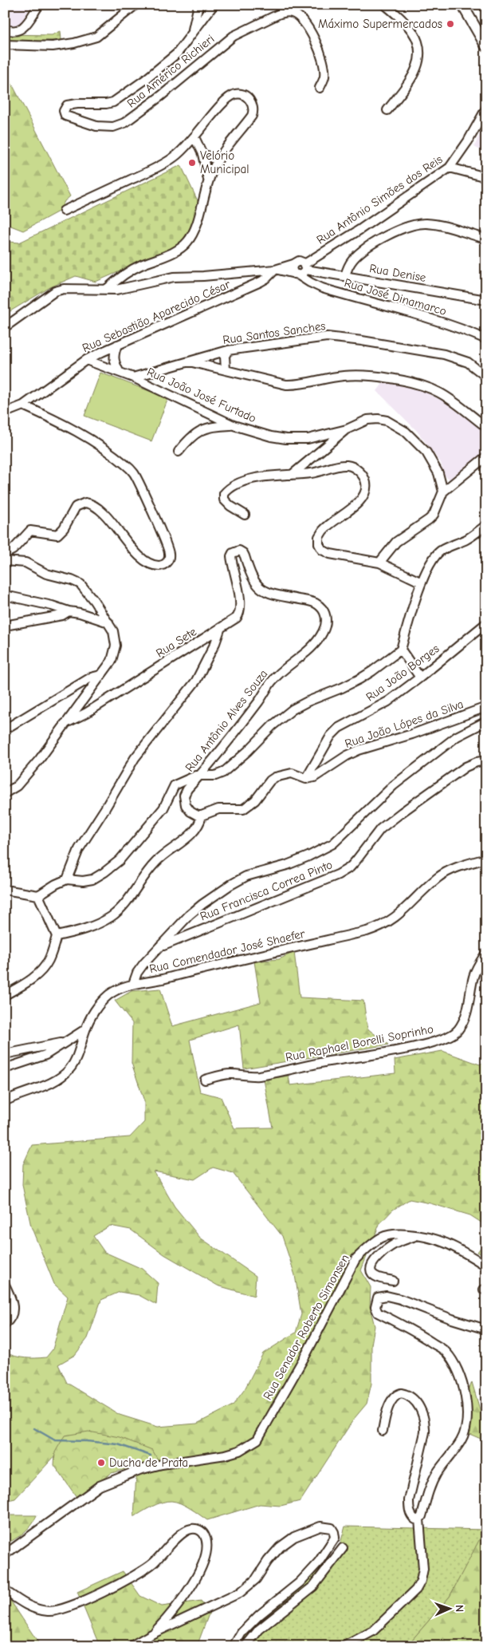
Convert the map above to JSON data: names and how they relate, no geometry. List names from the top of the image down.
{
  "streets": {
    "street": [
      "Rua Américo Richieri",
      "Rua Antônio Simões dos Reis",
      "Rua Denise",
      "Rua José Dinamarco",
      "Rua Sebastião Aparecido César",
      "Rua Santos Sanches",
      "Rua João José Furtado",
      "Rua Sete",
      "Rua João Borges",
      "Rua Antônio Alves Souza",
      "Rua João Lópes da Silva",
      "Rua Francisca Correa Pinto",
      "Rua Comendador José Shaefer",
      "Rua Raphael Borelli Soprinho",
      "Rua Senador Roberto Simonsen"
    ]
  },
  "crossings": [
    ["Rua Antônio Simões dos Reis", "Rua Denise"],
    ["Rua Antônio Simões dos Reis", "Rua José Dinamarco"],
    ["Rua Antônio Simões dos Reis", "Rua Sebastião Aparecido César"],
    ["Rua Denise", "Rua José Dinamarco"],
    ["Rua Denise", "Rua Sebastião Aparecido César"],
    ["Rua José Dinamarco", "Rua Sebastião Aparecido César"],
    ["Rua Sebastião Aparecido César", "Rua João José Furtado"],
    ["Rua Santos Sanches", "Rua João José Furtado"],
    ["Rua Sete", "Rua Antônio Alves Souza"],
    ["Rua João Borges", "Rua João Lópes da Silva"]
  ],
  "places": ["Máximo Supermercados", "Velório Municipal", "Ducha de Prata"],
  "north": "right"
}
